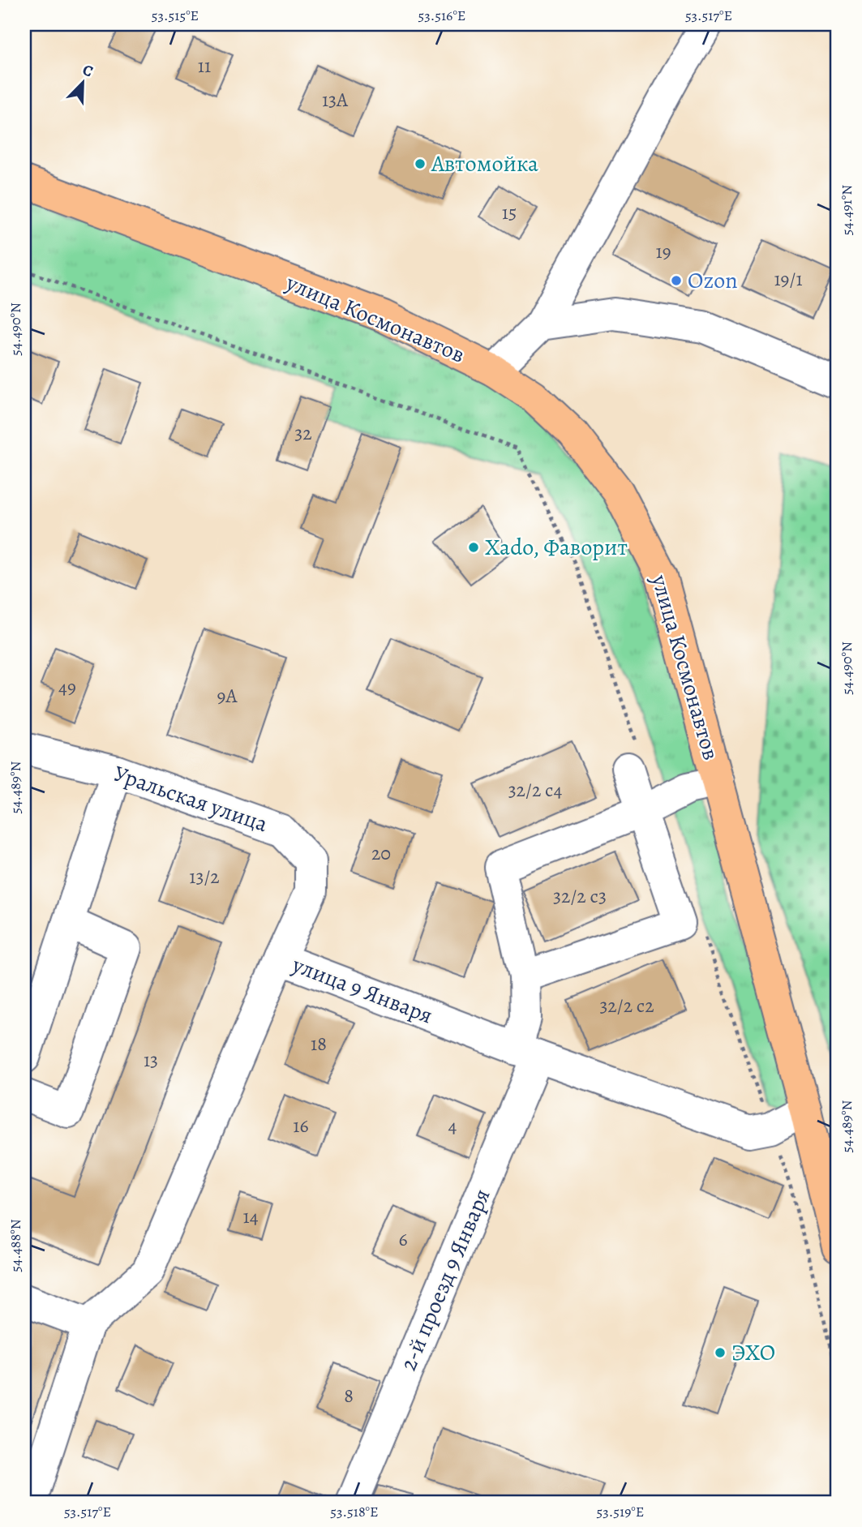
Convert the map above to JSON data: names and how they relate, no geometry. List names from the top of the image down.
{
  "streets": {
    "main road": ["улица Космонавтов"],
    "street": ["Уральская улица", "улица 9 Января", "2-й проезд 9 Января"]
  },
  "crossings": [
    ["улица Космонавтов", "улица 9 Января"],
    ["Уральская улица", "улица 9 Января"],
    ["улица 9 Января", "2-й проезд 9 Января"]
  ],
  "places": [
    "Автомойка",
    "Ozon",
    "Xado, Фаворит",
    "ЭХО"
  ],
  "house_numbers": [
    "11",
    "13А",
    "15",
    "19",
    "19/1",
    "32",
    "49",
    "9А",
    "32/2 с4",
    "20",
    "13/2",
    "32/2 с3",
    "32/2 с2",
    "18",
    "13",
    "16",
    "4",
    "14",
    "6",
    "8"
  ],
  "north": "top right",
  "coordinates": [
    "53.515°E",
    "53.516°E",
    "53.517°E",
    "54.491°N",
    "54.490°N",
    "54.489°N",
    "54.488°N",
    "53.518°E",
    "53.519°E"
  ]
}
